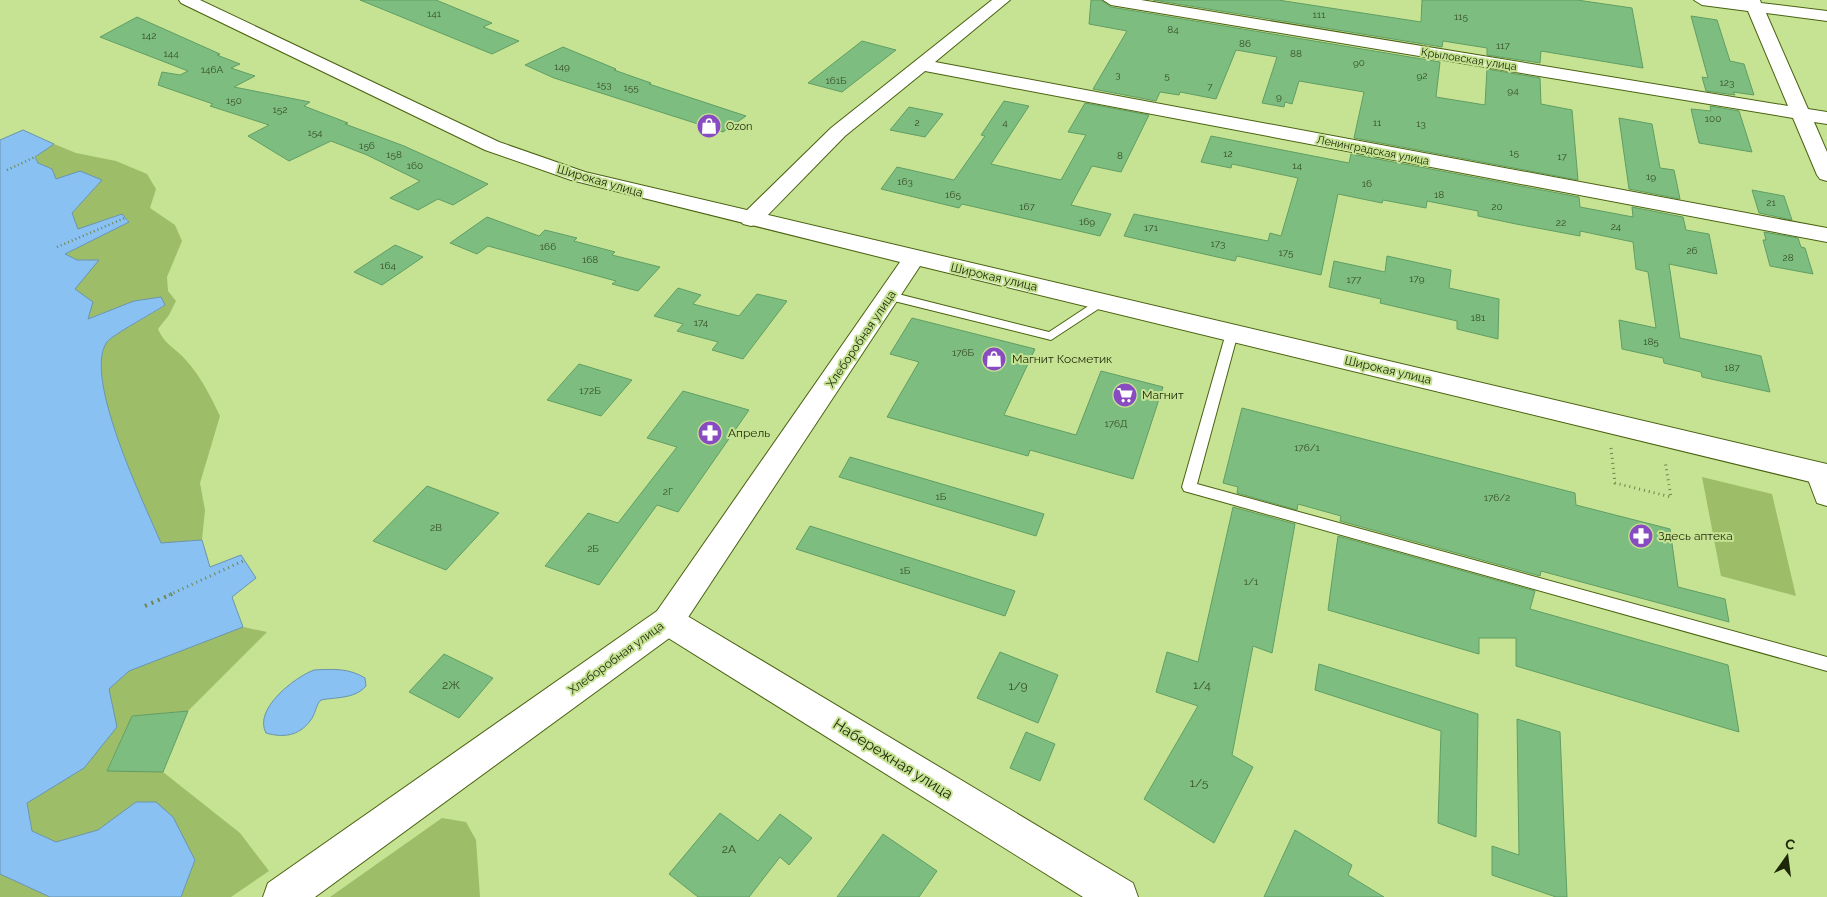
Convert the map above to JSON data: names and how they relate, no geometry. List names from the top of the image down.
{
  "streets": {
    "street": [
      "Крыловская улица",
      "Ленинградская улица",
      "Широкая улица",
      "Хлеборобная улица",
      "Набережная улица"
    ]
  },
  "crossings": [
    ["Широкая улица", "Хлеборобная улица"],
    ["Хлеборобная улица", "Набережная улица"]
  ],
  "places": {
    "shop": ["Ozon", "Магнит Косметик"],
    "supermarket": ["Магнит"],
    "pharmacy": ["Апрель", "Здесь аптека"]
  },
  "house_numbers": [
    "141",
    "111",
    "115",
    "84",
    "142",
    "86",
    "117",
    "144",
    "88",
    "90",
    "149",
    "146А",
    "3",
    "5",
    "92",
    "161Б",
    "123",
    "153",
    "7",
    "155",
    "94",
    "9",
    "150",
    "152",
    "100",
    "2",
    "4",
    "11",
    "13",
    "154",
    "156",
    "15",
    "12",
    "158",
    "8",
    "17",
    "160",
    "14",
    "19",
    "163",
    "16",
    "165",
    "18",
    "21",
    "167",
    "20",
    "169",
    "22",
    "24",
    "171",
    "173",
    "166",
    "26",
    "175",
    "28",
    "168",
    "164",
    "179",
    "177",
    "181",
    "174",
    "185",
    "176Б",
    "187",
    "172Б",
    "176Д",
    "176/1",
    "2Г",
    "1Б",
    "176/2",
    "2В",
    "2Б",
    "1Б",
    "1/1",
    "2Ж",
    "1/4",
    "1/9",
    "1/5",
    "2А"
  ],
  "north": "top"
}
